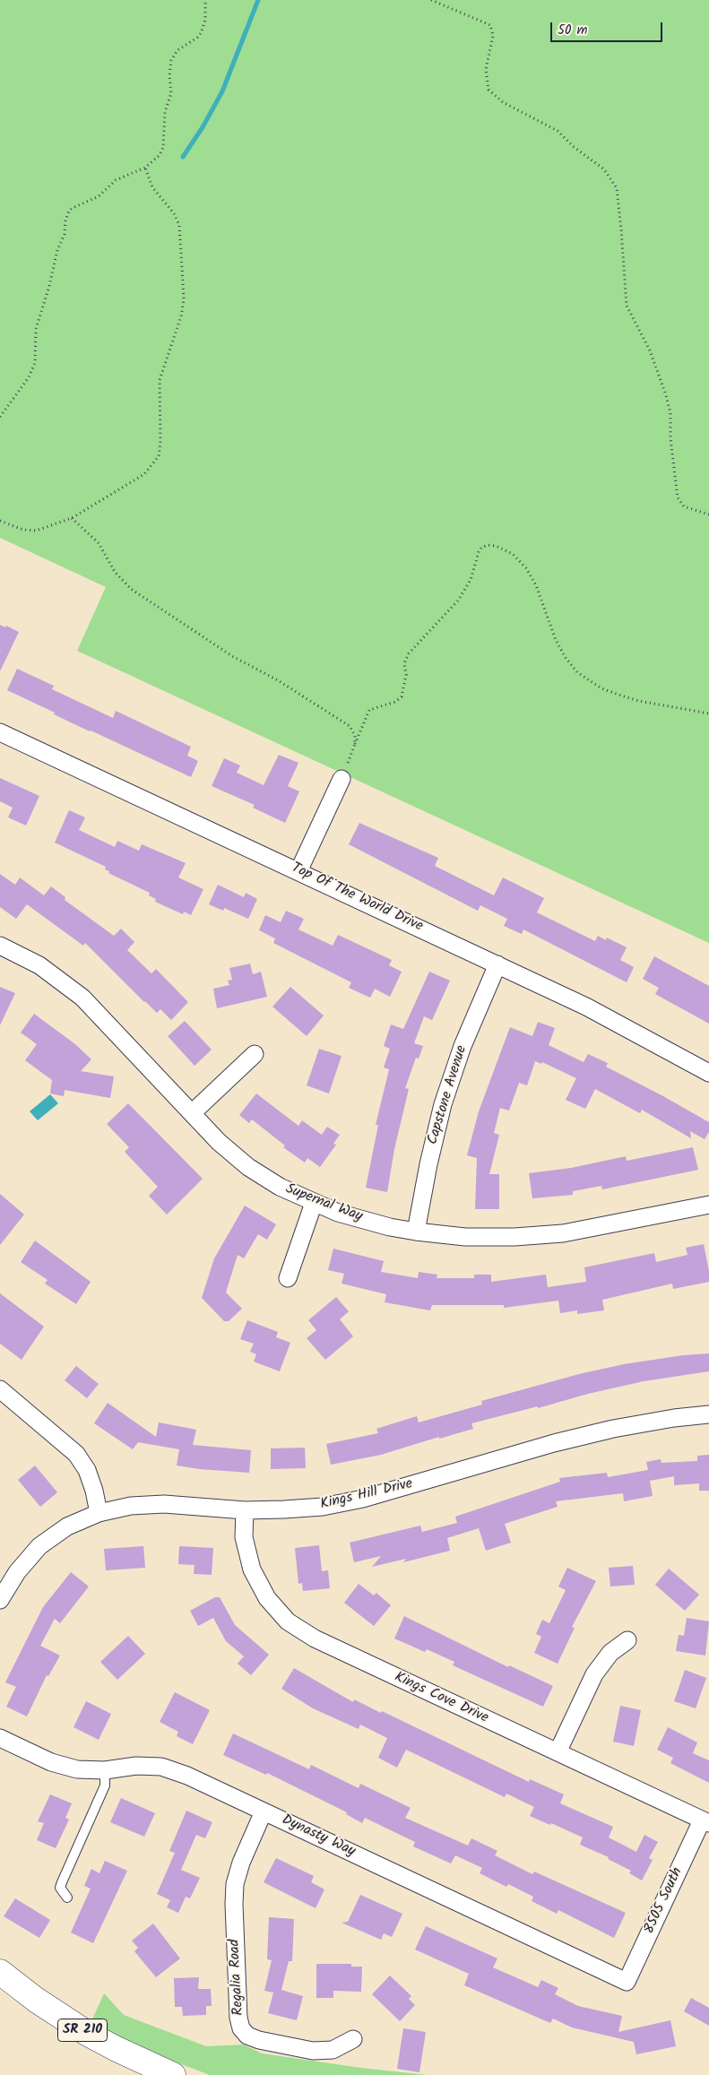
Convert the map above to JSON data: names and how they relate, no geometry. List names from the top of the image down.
{
  "streets": {
    "main road": ["SR 210"],
    "street": [
      "Top Of The World Drive",
      "Capstone Avenue",
      "Supernal Way",
      "Kings Hill Drive",
      "Kings Cove Drive",
      "Dynasty Way",
      "8505 South",
      "Regalia Road"
    ]
  },
  "crossings": [
    ["Top Of The World Drive", "Capstone Avenue"],
    ["Capstone Avenue", "Supernal Way"],
    ["Kings Hill Drive", "Kings Cove Drive"],
    ["Kings Cove Drive", "8505 South"],
    ["Dynasty Way", "8505 South"],
    ["Dynasty Way", "Regalia Road"]
  ],
  "scale_bar": "50 m"
}
